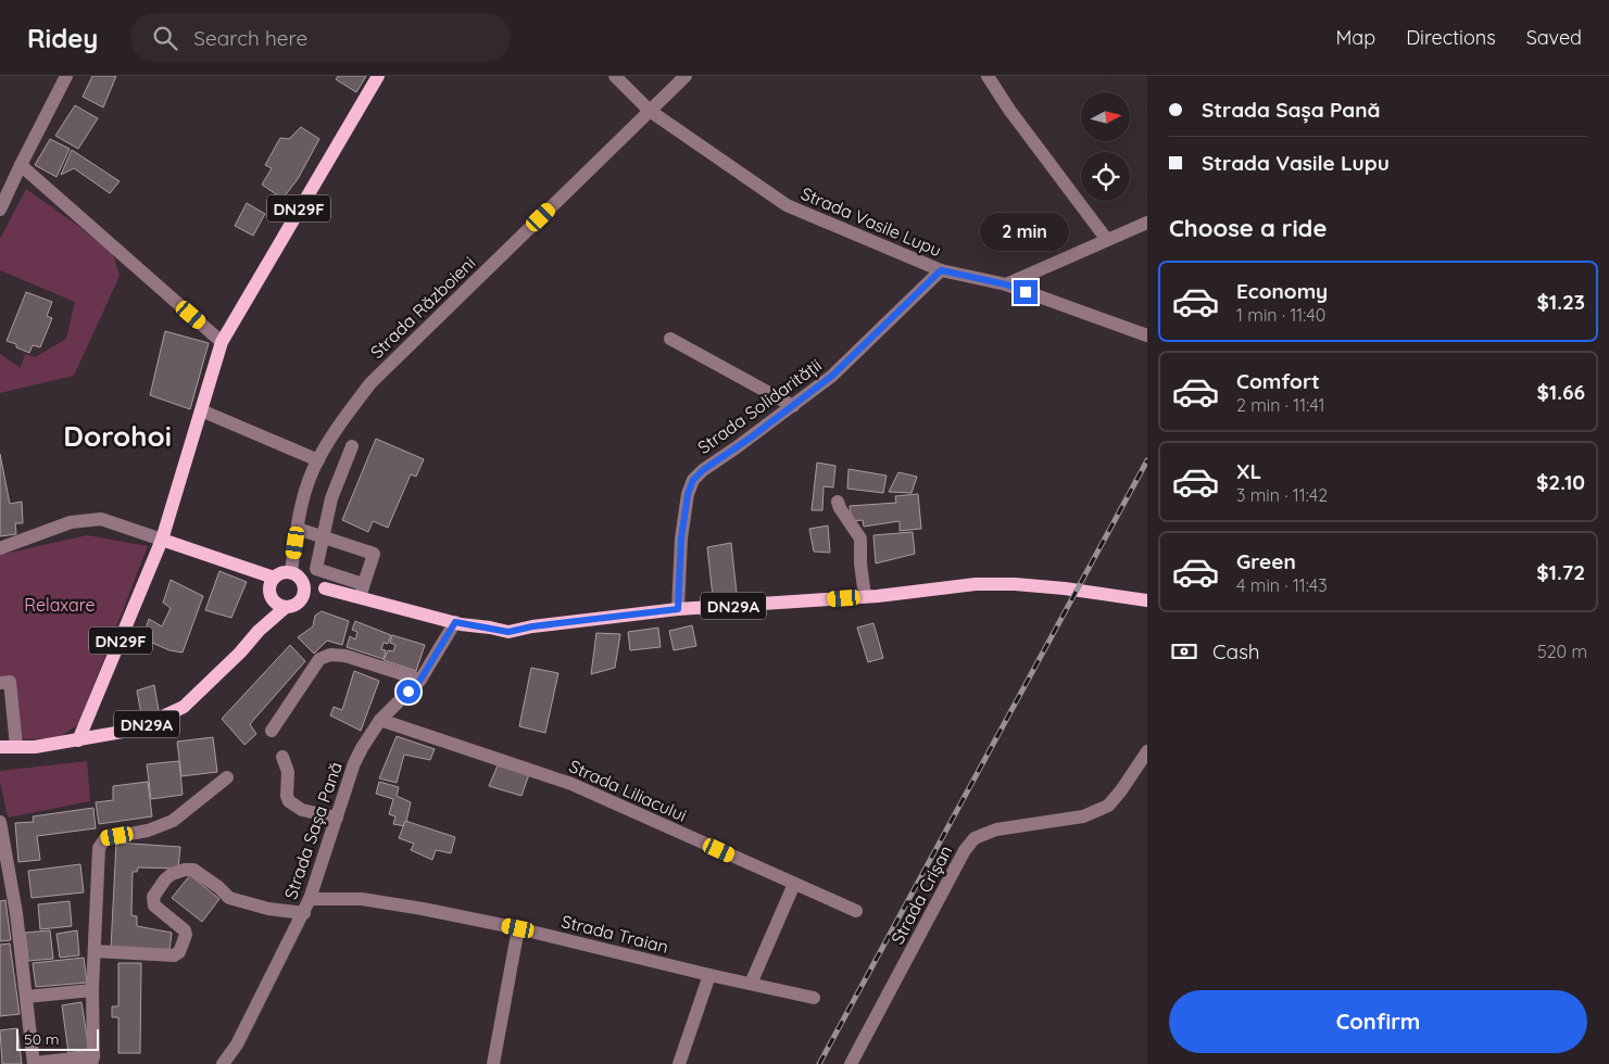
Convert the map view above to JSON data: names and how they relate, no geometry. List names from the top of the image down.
{
  "streets": {
    "main road": ["DN29F", "DN29A"],
    "street": [
      "Strada Vasile Lupu",
      "Strada Războieni",
      "Strada Solidarității",
      "Strada Liliacului",
      "Strada Sașa Pană",
      "Strada Crișan",
      "Strada Traian"
    ]
  },
  "crossings": [
    ["DN29F", "DN29A"],
    ["Strada Vasile Lupu", "Strada Războieni"],
    ["Strada Vasile Lupu", "Strada Solidarității"],
    ["Strada Războieni", "DN29A"],
    ["Strada Solidarității", "DN29A"],
    ["DN29A", "Strada Sașa Pană"],
    ["Strada Liliacului", "Strada Sașa Pană"],
    ["Strada Sașa Pană", "Strada Traian"]
  ],
  "districts": ["Dorohoi"],
  "parks": ["Relaxare"],
  "scale_bar": "50 m",
  "north": "right",
  "page": {
    "header": "Ridey",
    "search": "Search here",
    "nav": ["Map", "Directions", "Saved"],
    "banner": ["Strada Sașa Pană", "Strada Vasile Lupu"],
    "heading": "Choose a ride",
    "bubble": "2 min",
    "list": [
      {
        "name": "Economy",
        "note": "1 min · 11:40",
        "value": "$1.23"
      },
      {
        "name": "Comfort",
        "note": "2 min · 11:41",
        "value": "$1.66"
      },
      {
        "name": "XL",
        "note": "3 min · 11:42",
        "value": "$2.10"
      },
      {
        "name": "Green",
        "note": "4 min · 11:43",
        "value": "$1.72"
      }
    ],
    "pay": ["Cash", "520 m"],
    "buttons": "Confirm",
    "scale": "50 m"
  }
}
